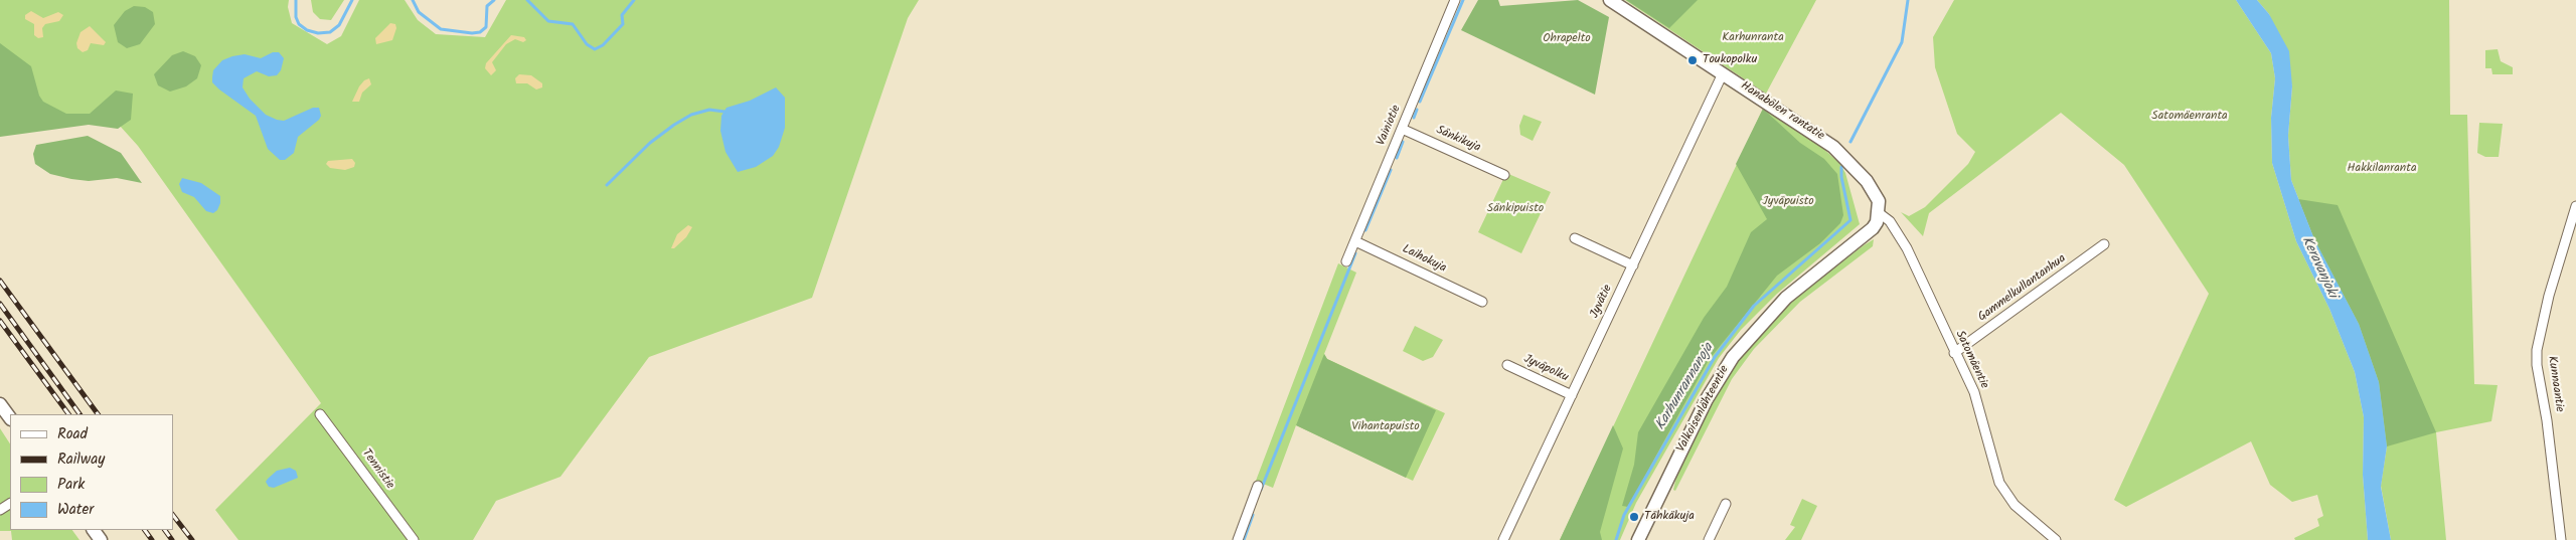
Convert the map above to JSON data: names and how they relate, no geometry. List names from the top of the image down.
{
  "streets": {
    "street": [
      "Hanabölen rantatie",
      "Vainiotie",
      "Sänkikuja",
      "Laihokuja",
      "Gammelkullantanhua",
      "Jyvätie",
      "Satomäentie",
      "Jyväpolku",
      "Kunnaantie",
      "Valkoisenlähteentie",
      "Tennistie"
    ]
  },
  "crossings": [
    ["Hanabölen rantatie", "Jyvätie"],
    ["Hanabölen rantatie", "Satomäentie"],
    ["Hanabölen rantatie", "Valkoisenlähteentie"],
    ["Vainiotie", "Sänkikuja"],
    ["Vainiotie", "Laihokuja"],
    ["Gammelkullantanhua", "Satomäentie"],
    ["Jyvätie", "Jyväpolku"],
    ["Satomäentie", "Valkoisenlähteentie"]
  ],
  "water": ["Keravanjoki", "Karhunrannanoja"],
  "parks": [
    "Karhunranta",
    "Ohrapelto",
    "Satomäenranta",
    "Hakkilanranta",
    "Jyväpuisto",
    "Sänkipuisto",
    "Vihantapuisto"
  ],
  "places": ["Toukopolku", "Tähkäkuja"],
  "legend": [
    "Road",
    "Railway",
    "Park",
    "Water"
  ]
}
